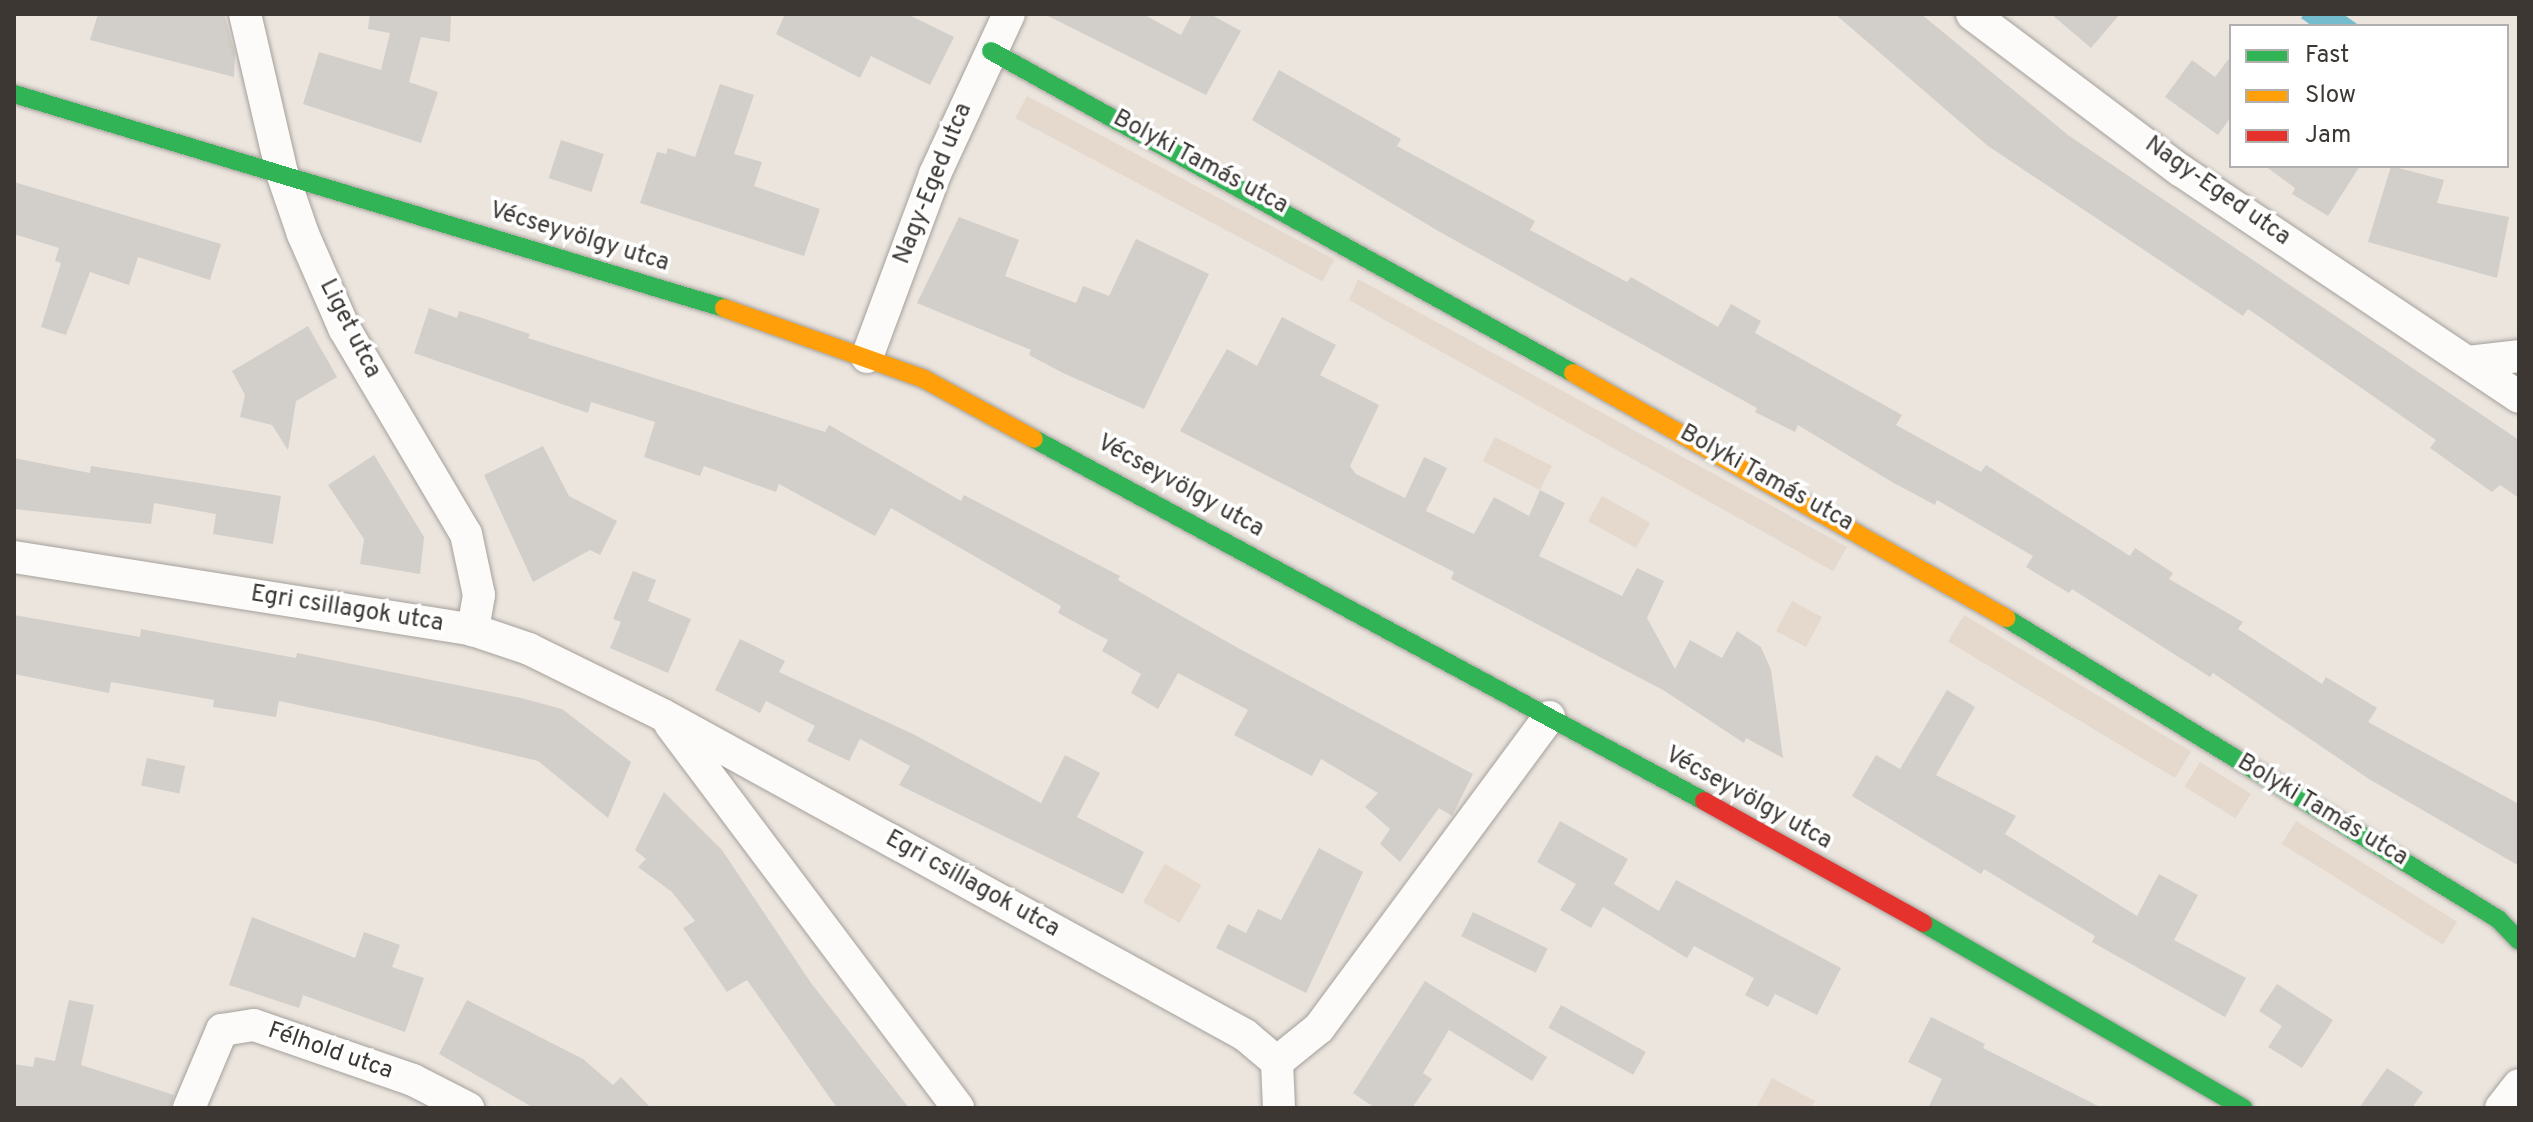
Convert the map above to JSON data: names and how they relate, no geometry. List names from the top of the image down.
{
  "streets": {
    "main road": ["Bolyki Tamás utca", "Vécseyvölgy utca"],
    "street": [
      "Nagy-Eged utca",
      "Liget utca",
      "Egri csillagok utca",
      "Félhold utca"
    ]
  },
  "crossings": [
    ["Bolyki Tamás utca", "Nagy-Eged utca"],
    ["Nagy-Eged utca", "Vécseyvölgy utca"],
    ["Vécseyvölgy utca", "Liget utca"],
    ["Liget utca", "Egri csillagok utca"]
  ],
  "legend": ["Fast", "Slow", "Jam"]
}
